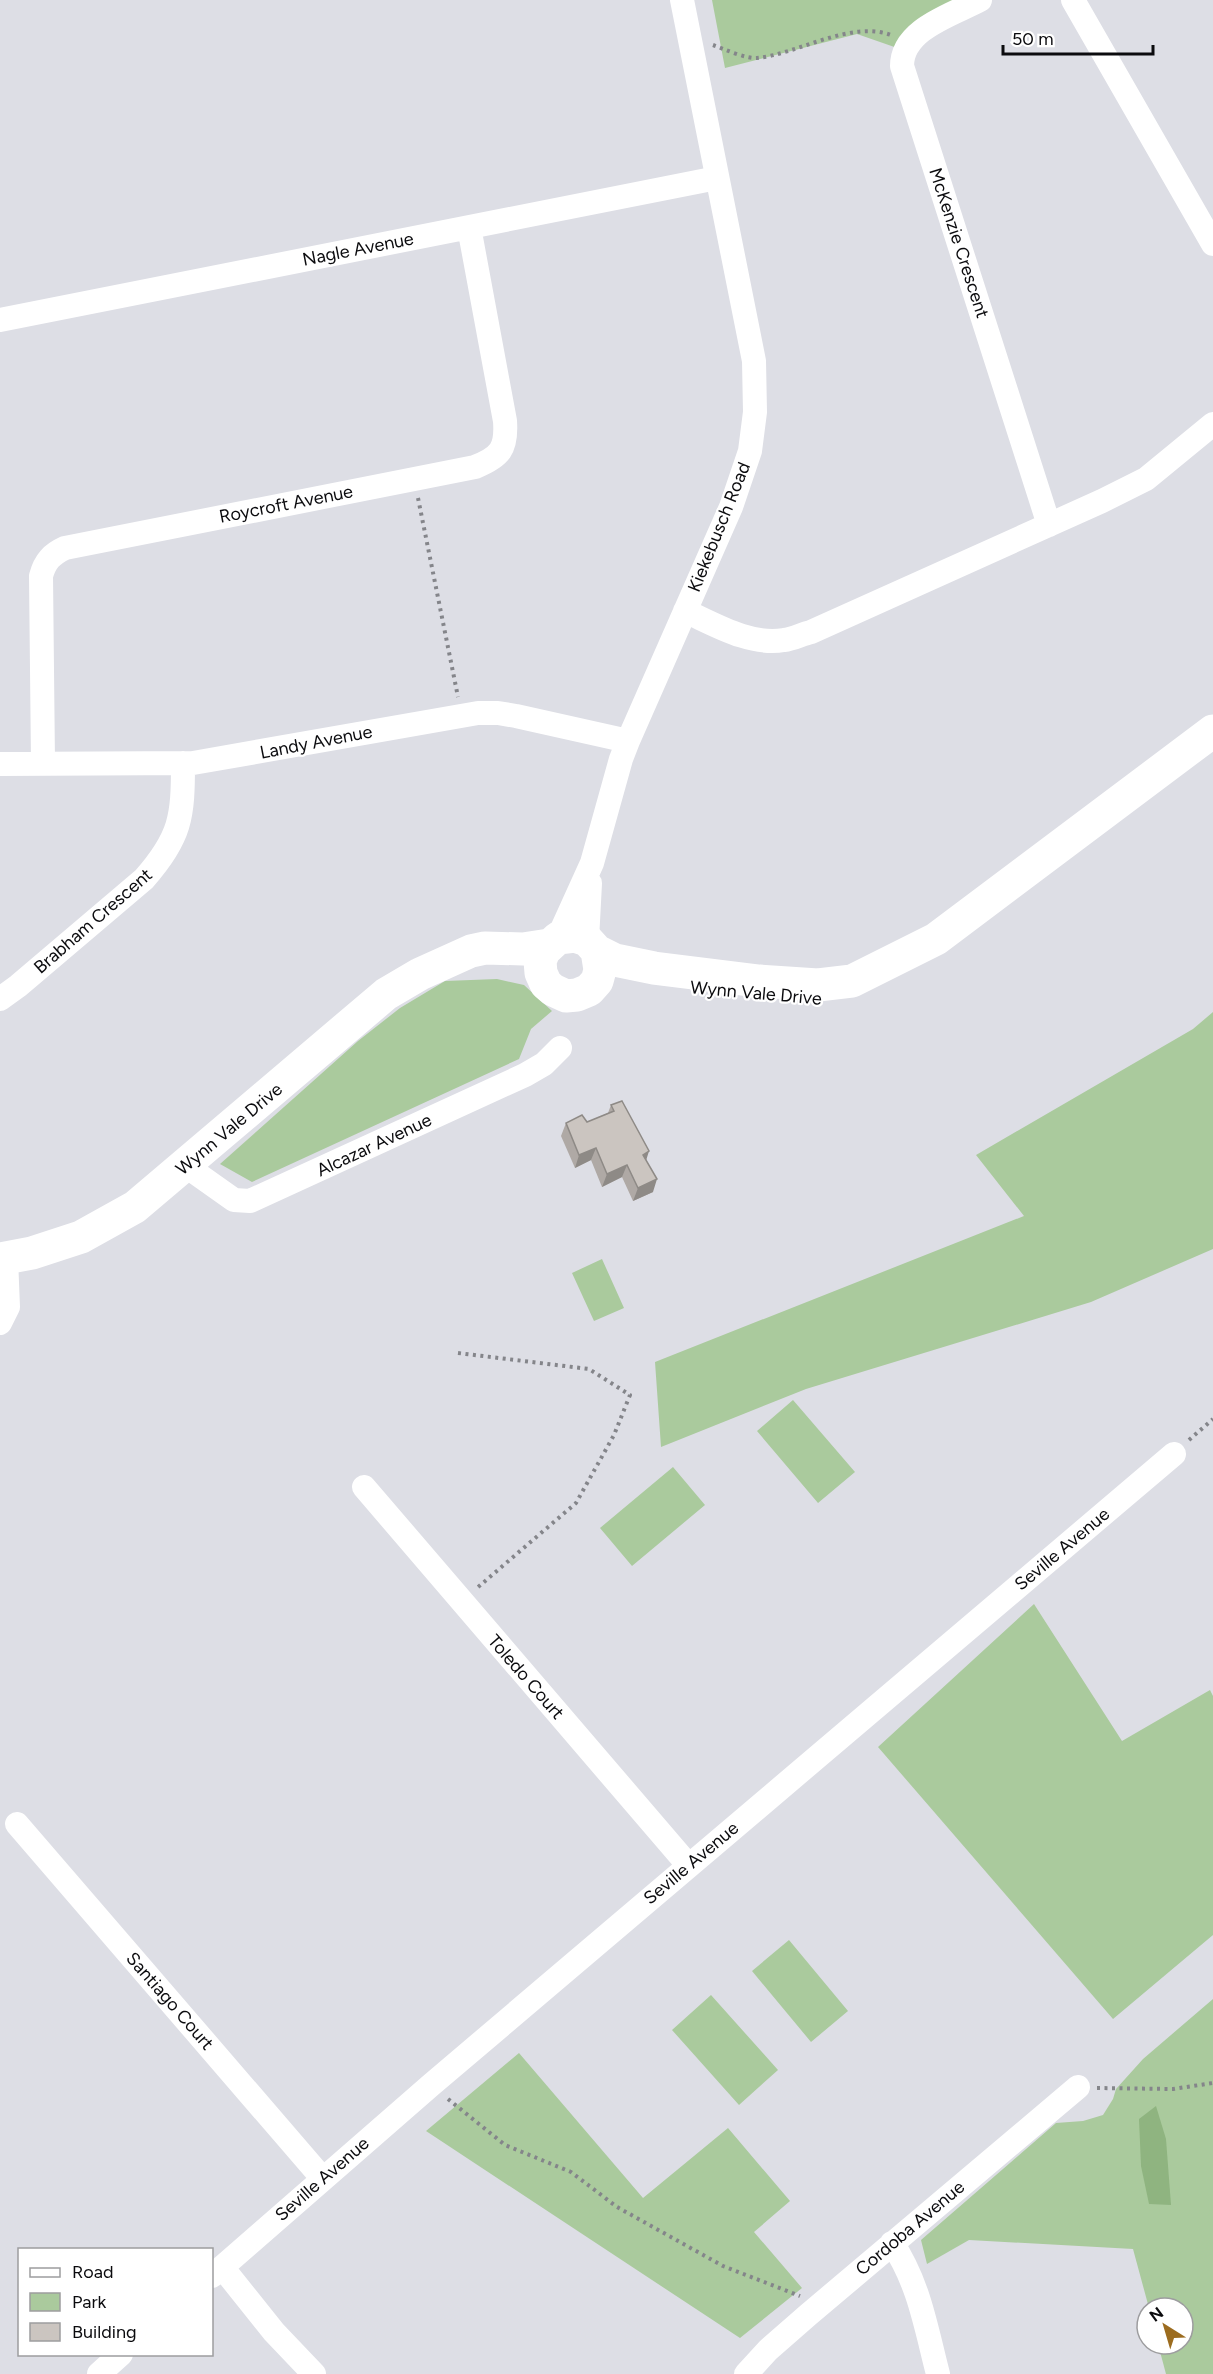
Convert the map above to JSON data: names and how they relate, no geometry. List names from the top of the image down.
{
  "streets": {
    "main road": ["Wynn Vale Drive"],
    "street": [
      "McKenzie Crescent",
      "Nagle Avenue",
      "Roycroft Avenue",
      "Kiekebusch Road",
      "Landy Avenue",
      "Brabham Crescent",
      "Alcazar Avenue",
      "Seville Avenue",
      "Toledo Court",
      "Santiago Court",
      "Cordoba Avenue"
    ]
  },
  "crossings": [
    ["Nagle Avenue", "Roycroft Avenue"],
    ["Nagle Avenue", "Kiekebusch Road"],
    ["Roycroft Avenue", "Landy Avenue"],
    ["Kiekebusch Road", "Landy Avenue"],
    ["Kiekebusch Road", "Wynn Vale Drive"],
    ["Landy Avenue", "Brabham Crescent"],
    ["Wynn Vale Drive", "Alcazar Avenue"],
    ["Seville Avenue", "Toledo Court"],
    ["Seville Avenue", "Santiago Court"]
  ],
  "legend": ["Road", "Park", "Building"],
  "scale_bar": "50 m",
  "north": "top left"
}
